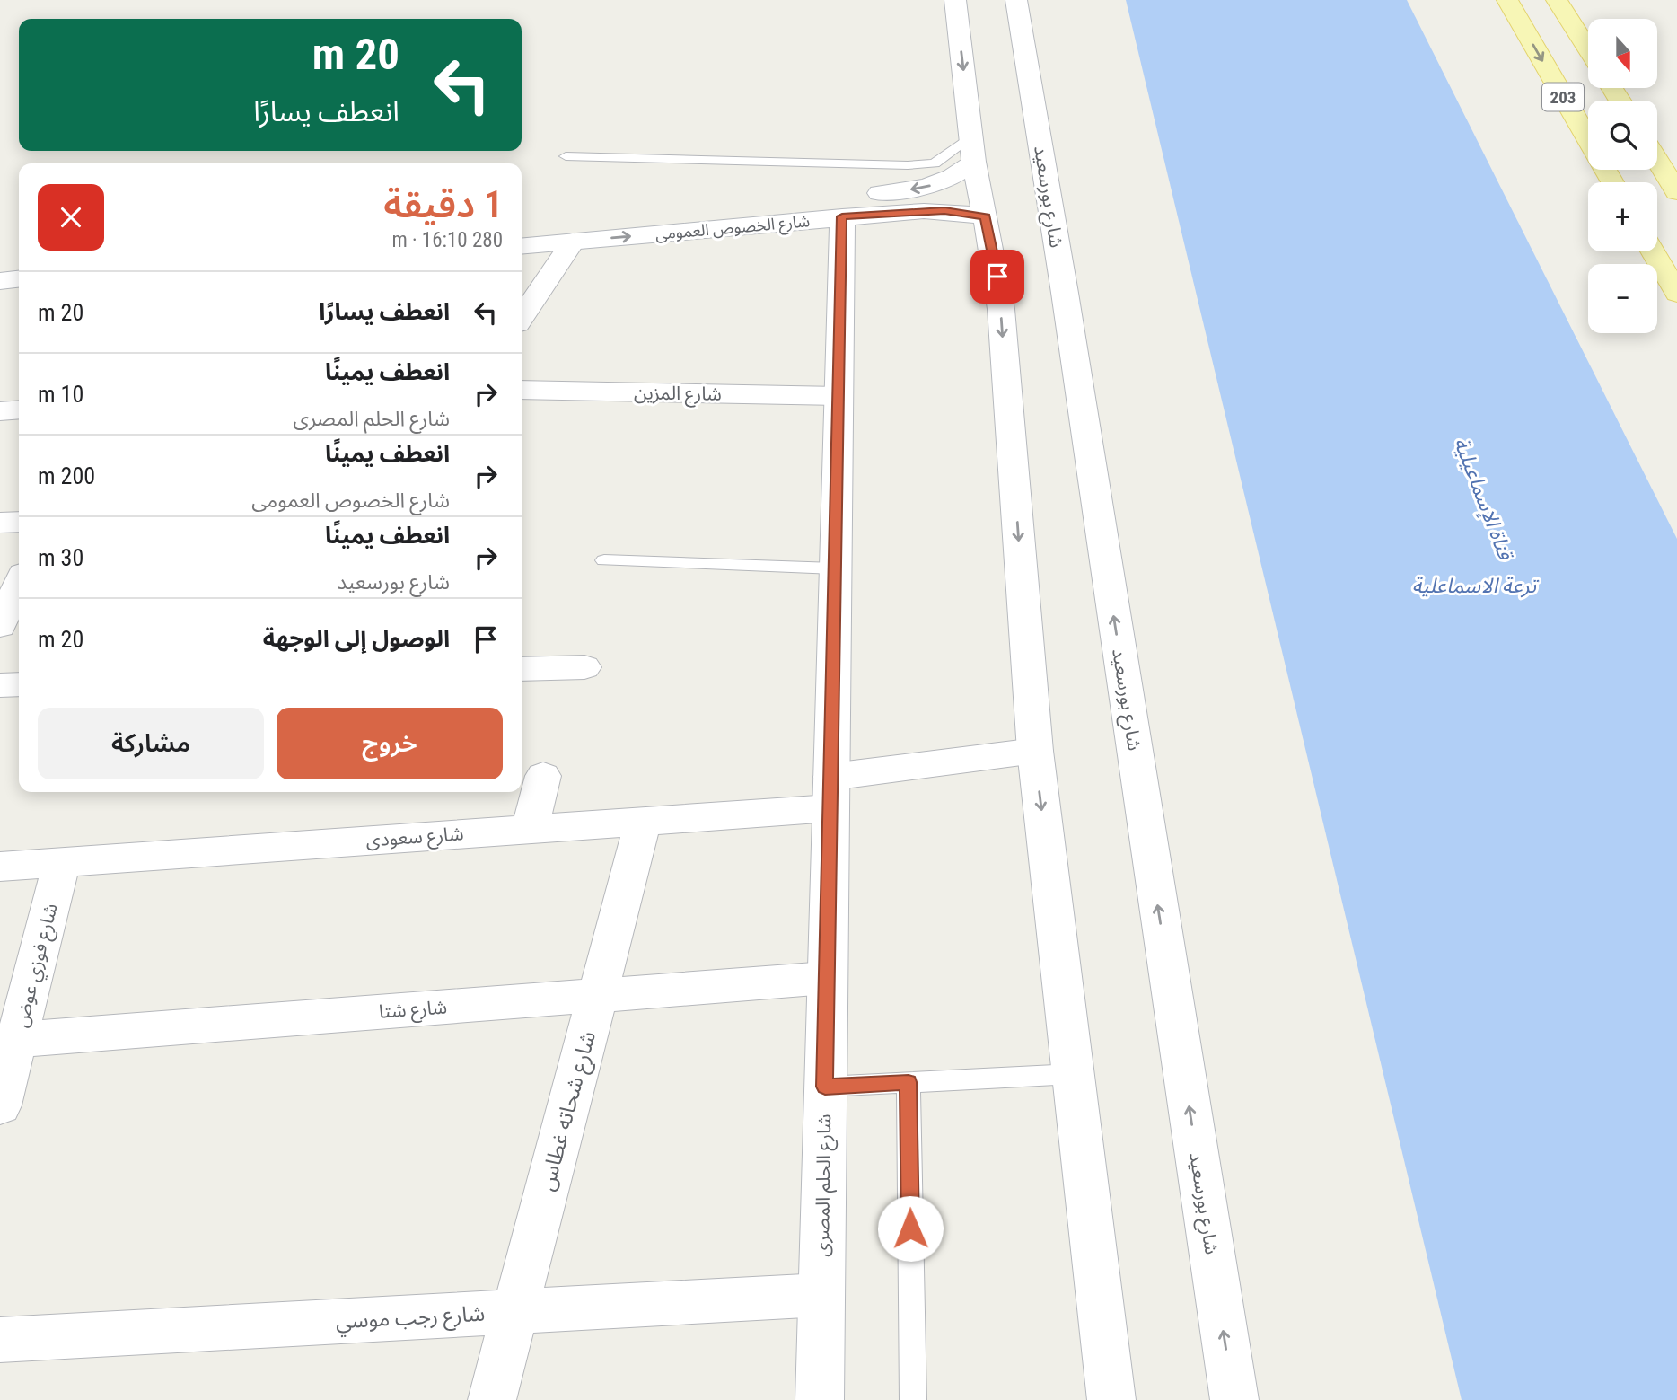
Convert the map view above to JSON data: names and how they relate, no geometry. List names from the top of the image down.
{
  "streets": {
    "main road": ["203"],
    "street": [
      "شارع بورسعيد",
      "شارع الخصوص العمومى",
      "شارع المزين",
      "شارع سعودى",
      "شارع فوزي عوض",
      "شارع شتا",
      "شارع شحاته غطاس",
      "شارع الحلم المصرى",
      "شارع رجب موسي"
    ]
  },
  "crossings": [
    ["شارع الخصوص العمومى", "شارع الحلم المصرى"],
    ["شارع المزين", "شارع الحلم المصرى"],
    ["شارع سعودى", "شارع فوزي عوض"],
    ["شارع سعودى", "شارع شحاته غطاس"],
    ["شارع سعودى", "شارع الحلم المصرى"],
    ["شارع فوزي عوض", "شارع شتا"],
    ["شارع شتا", "شارع شحاته غطاس"],
    ["شارع شتا", "شارع الحلم المصرى"],
    ["شارع شحاته غطاس", "شارع رجب موسي"],
    ["شارع الحلم المصرى", "شارع رجب موسي"]
  ],
  "water": ["قناة الإسماعيلية", "ترعة الاسماعلية"],
  "north": "bottom",
  "page": {
    "map_buttons": ["+", "−"],
    "turn": ["20 m", "انعطف يسارًا"],
    "heading": ["1 دقيقة", "280 m · 16:10"],
    "list": [
      {
        "name": "انعطف يسارًا",
        "value": "20 m"
      },
      {
        "name": "انعطف يمينًا",
        "note": "شارع الحلم المصرى",
        "value": "10 m"
      },
      {
        "name": "انعطف يمينًا",
        "note": "شارع الخصوص العمومى",
        "value": "200 m"
      },
      {
        "name": "انعطف يمينًا",
        "note": "شارع بورسعيد",
        "value": "30 m"
      },
      {
        "name": "الوصول إلى الوجهة",
        "value": "20 m"
      }
    ],
    "buttons": ["خروج", "مشاركة"]
  }
}
